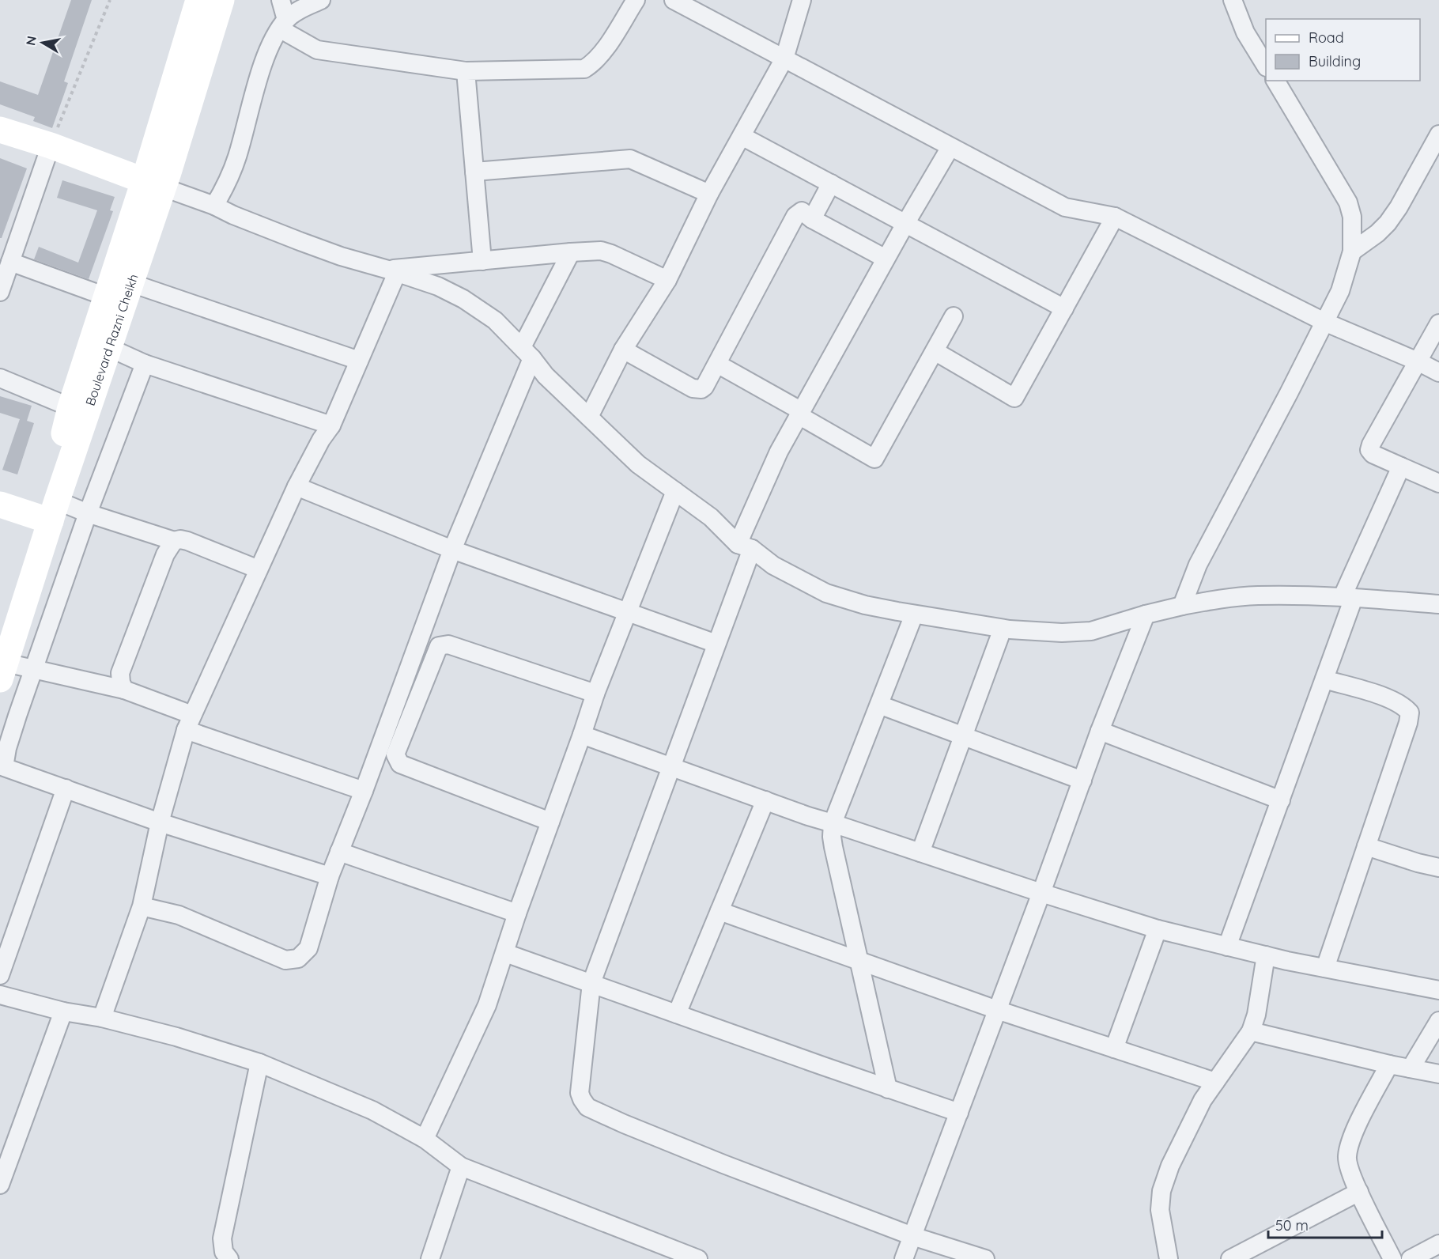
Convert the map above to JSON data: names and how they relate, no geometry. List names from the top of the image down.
{
  "streets": {
    "main road": ["Boulevard Razni Cheikh"]
  },
  "legend": ["Road", "Building"],
  "scale_bar": "50 m",
  "north": "left"
}
